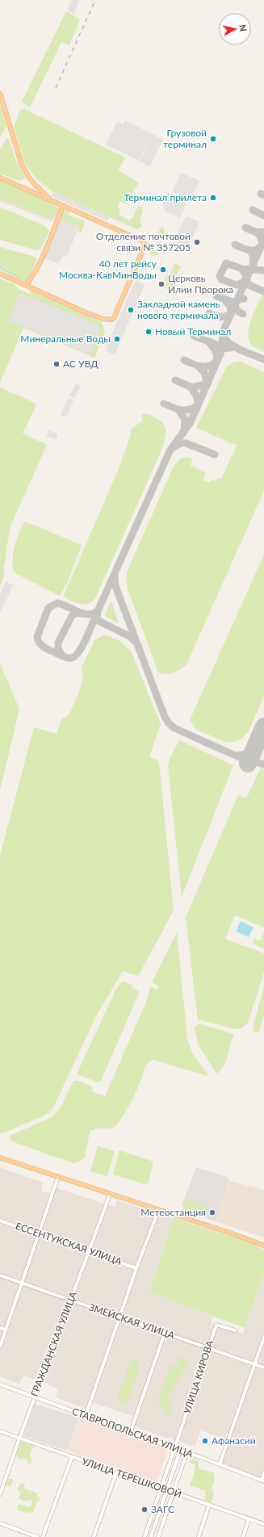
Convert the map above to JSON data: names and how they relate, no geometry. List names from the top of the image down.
{
  "streets": {
    "street": [
      "ЕССЕНТУКСКАЯ УЛИЦА",
      "ЗМЕЙСКАЯ УЛИЦА",
      "ГРАЖДАНСКАЯ УЛИЦА",
      "УЛИЦА КИРОВА",
      "СТАВРОПОЛЬСКАЯ УЛИЦА",
      "УЛИЦА ТЕРЕШКОВОЙ"
    ]
  },
  "crossings": [
    ["ЕССЕНТУКСКАЯ УЛИЦА", "ГРАЖДАНСКАЯ УЛИЦА"],
    ["ЗМЕЙСКАЯ УЛИЦА", "ГРАЖДАНСКАЯ УЛИЦА"],
    ["ЗМЕЙСКАЯ УЛИЦА", "УЛИЦА КИРОВА"],
    ["ГРАЖДАНСКАЯ УЛИЦА", "СТАВРОПОЛЬСКАЯ УЛИЦА"],
    ["ГРАЖДАНСКАЯ УЛИЦА", "УЛИЦА ТЕРЕШКОВОЙ"],
    ["УЛИЦА КИРОВА", "СТАВРОПОЛЬСКАЯ УЛИЦА"],
    ["УЛИЦА КИРОВА", "УЛИЦА ТЕРЕШКОВОЙ"]
  ],
  "places": [
    "Грузовой терминал",
    "Терминал прилета",
    "Отделение почтовой связи № 357205",
    "40 лет рейсу Москва-КавМинВоды",
    "Церковь Илии Пророка",
    "Закладной камень нового терминала",
    "Новый Терминал",
    "Минеральные Воды",
    "АС УВД",
    "Метеостанция",
    "Афанасий",
    "ЗАГС"
  ],
  "north": "right"
}
